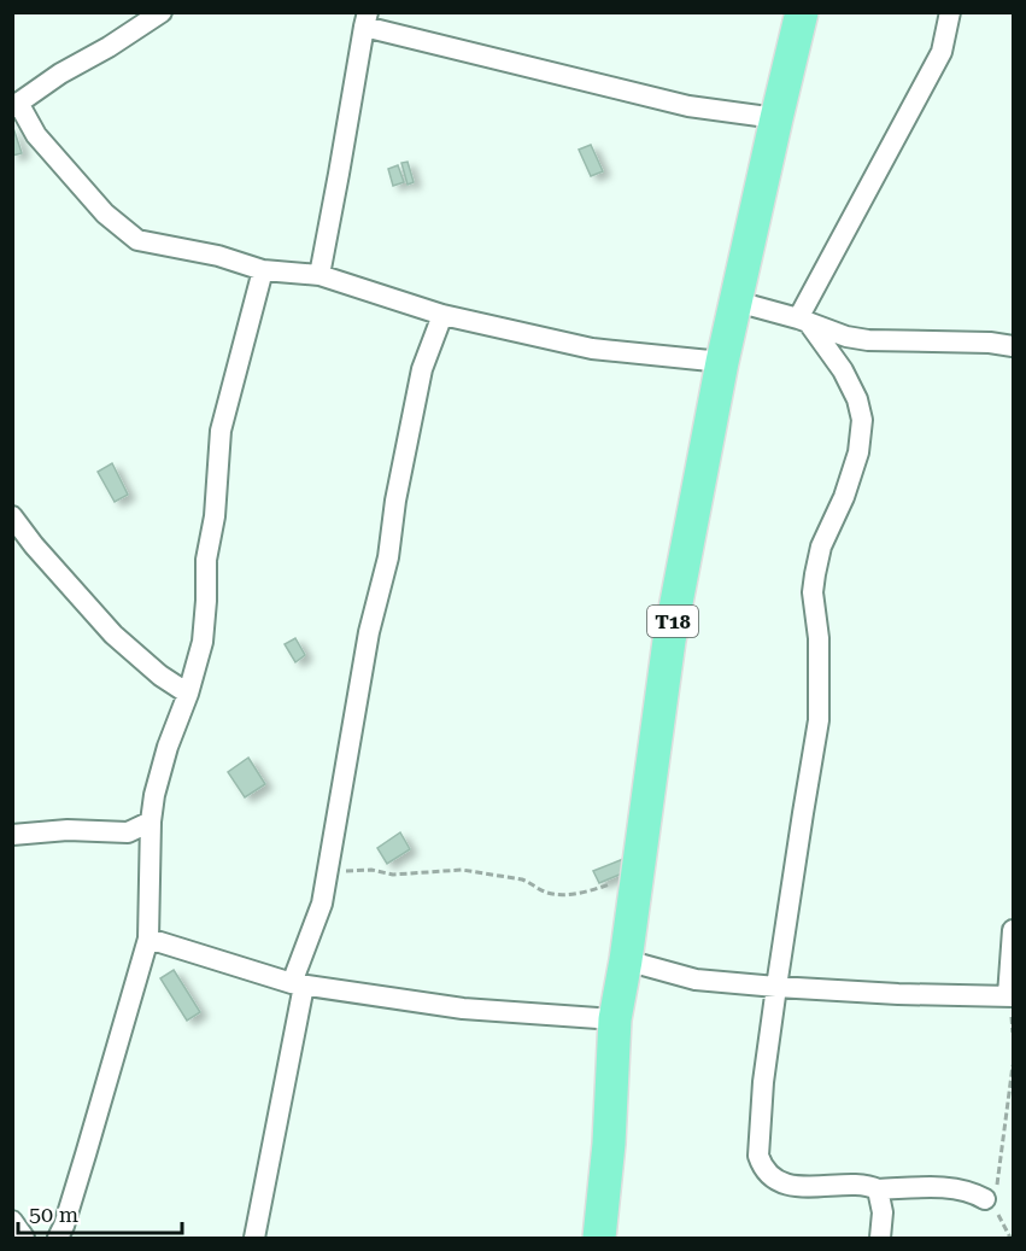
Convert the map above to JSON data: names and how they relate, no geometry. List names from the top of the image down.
{
  "streets": {
    "highway": ["T18"]
  },
  "scale_bar": "50 m"
}
